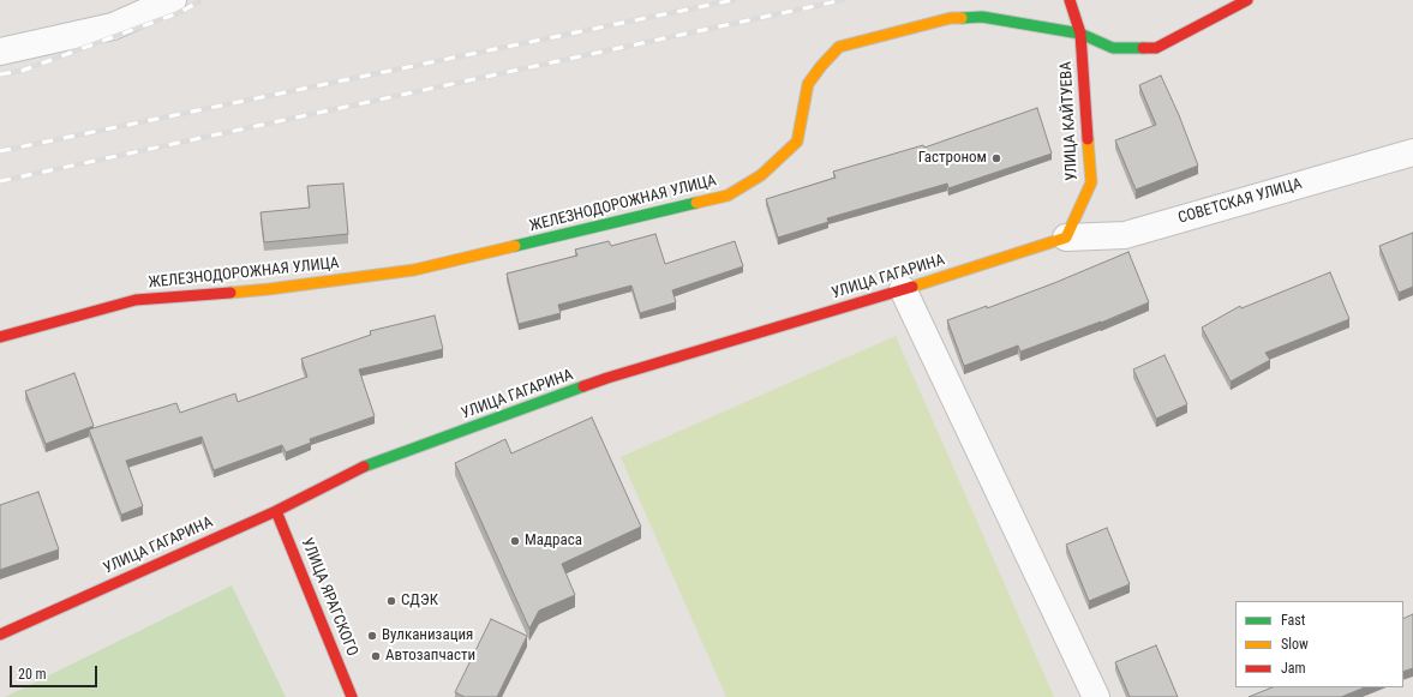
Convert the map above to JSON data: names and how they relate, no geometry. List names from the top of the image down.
{
  "streets": {
    "street": [
      "УЛИЦА КАЙТУЕВА",
      "СОВЕТСКАЯ УЛИЦА",
      "ЖЕЛЕЗНОДОРОЖНАЯ УЛИЦА",
      "УЛИЦА ГАГАРИНА",
      "УЛИЦА ЯРАГСКОГО"
    ]
  },
  "crossings": [
    ["УЛИЦА КАЙТУЕВА", "СОВЕТСКАЯ УЛИЦА"],
    ["УЛИЦА КАЙТУЕВА", "ЖЕЛЕЗНОДОРОЖНАЯ УЛИЦА"],
    ["УЛИЦА КАЙТУЕВА", "УЛИЦА ГАГАРИНА"],
    ["СОВЕТСКАЯ УЛИЦА", "УЛИЦА ГАГАРИНА"],
    ["УЛИЦА ГАГАРИНА", "УЛИЦА ЯРАГСКОГО"]
  ],
  "places": [
    "Гастроном",
    "Мадраса",
    "СДЭК",
    "Вулканизация",
    "Автозапчасти"
  ],
  "legend": ["Fast", "Slow", "Jam"],
  "scale_bar": "20 m"
}
